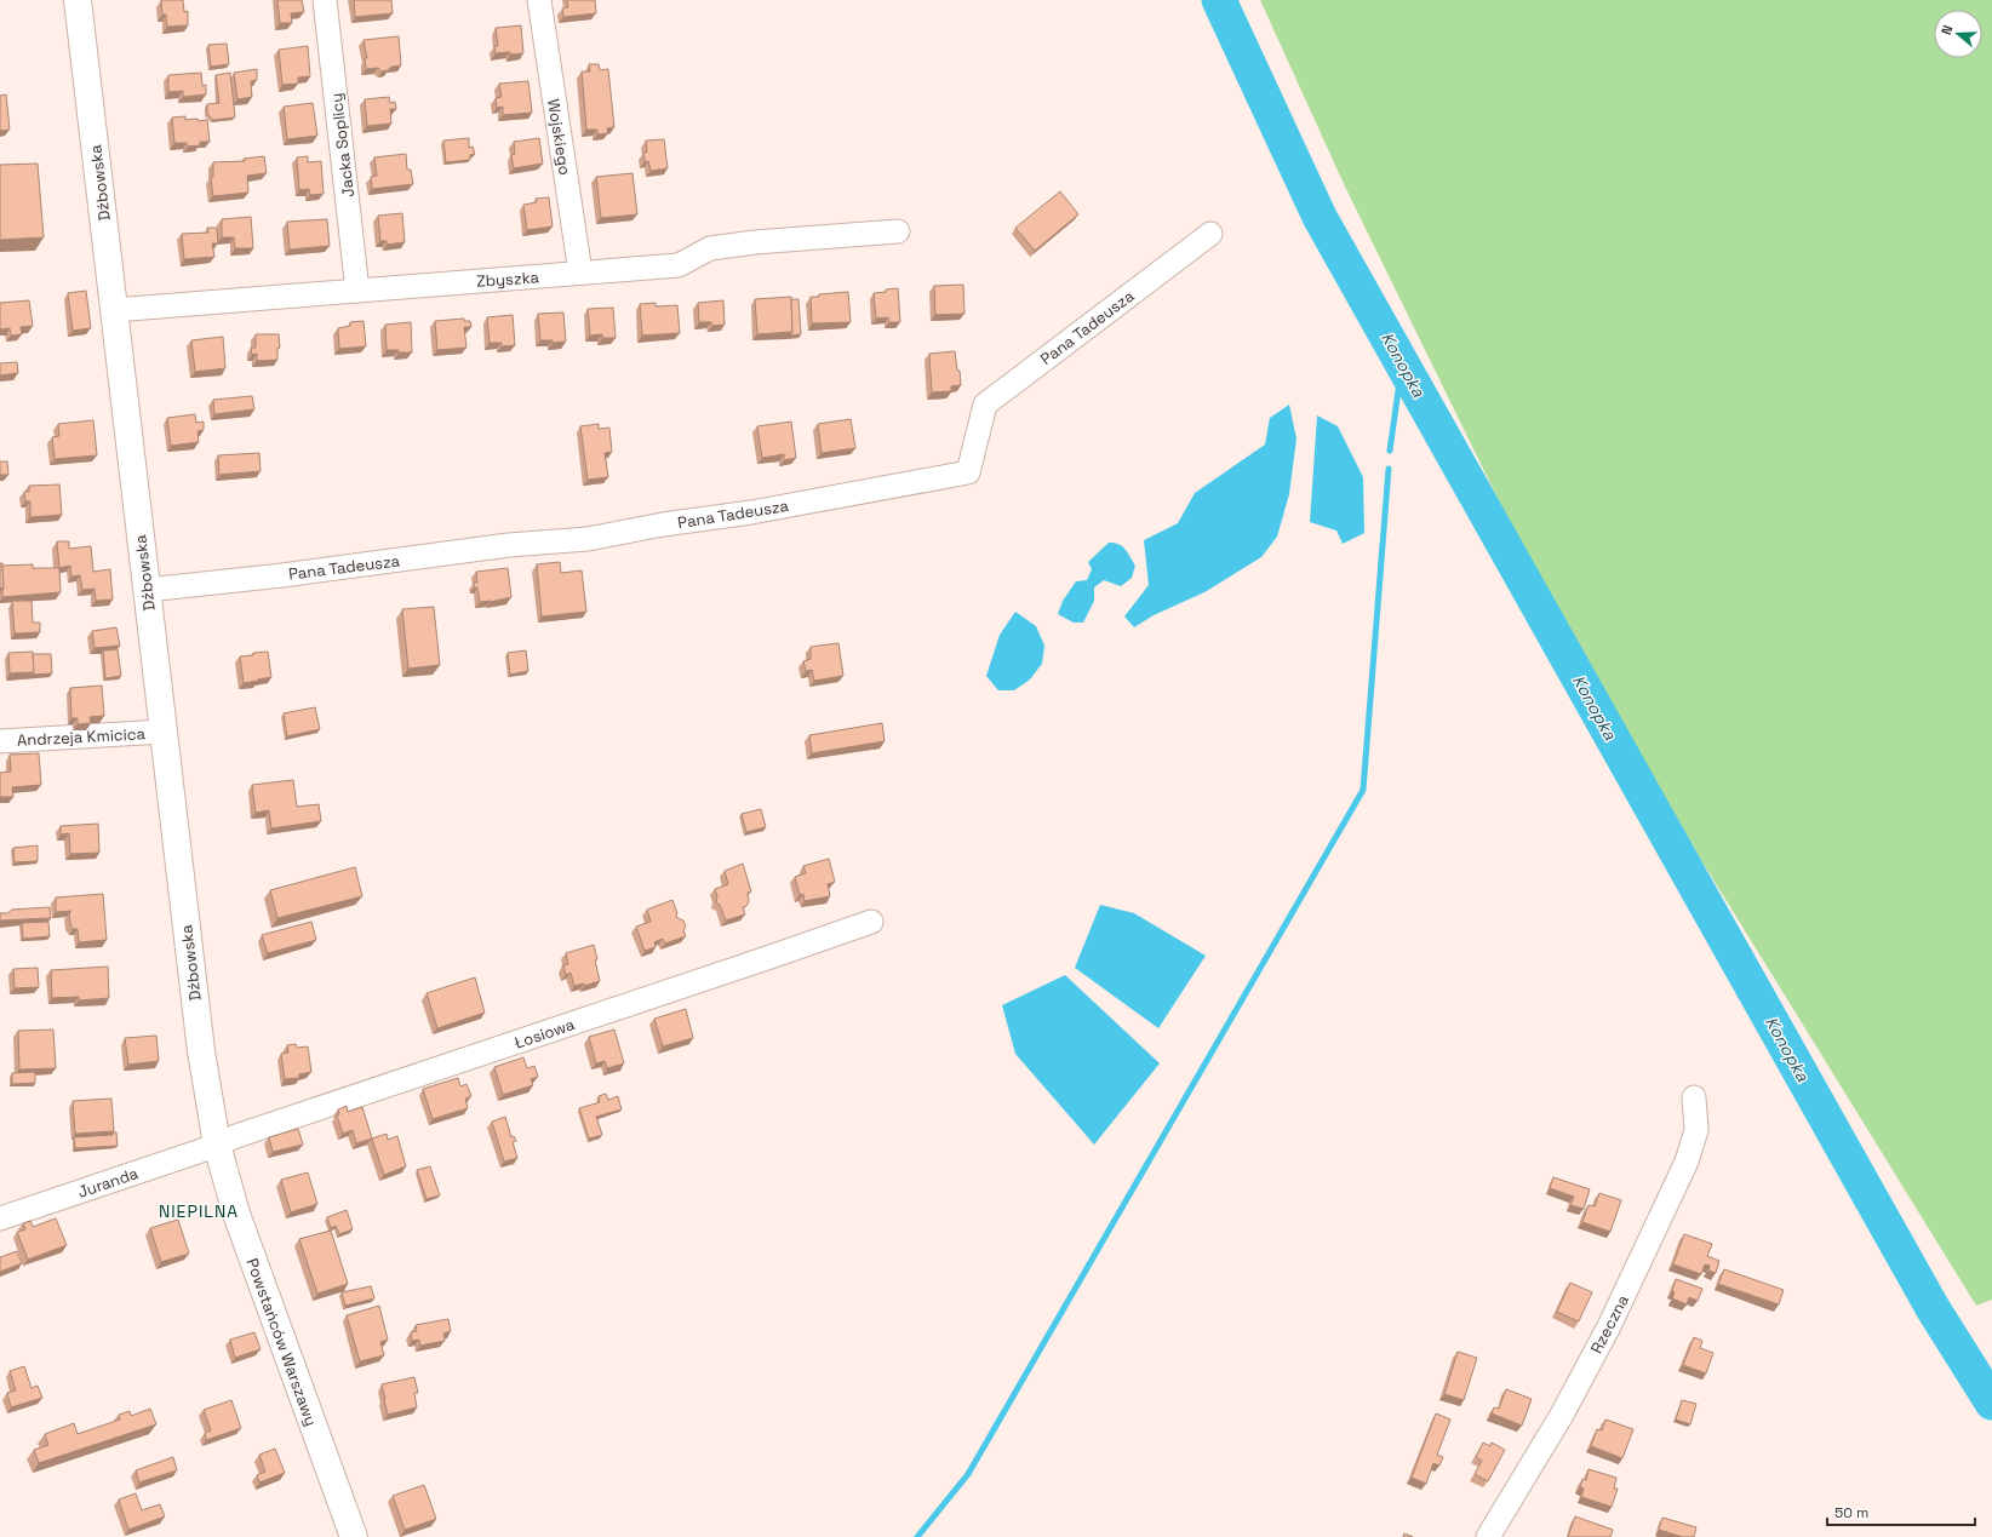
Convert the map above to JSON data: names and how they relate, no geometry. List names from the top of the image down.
{
  "streets": {
    "main road": ["Dźbowska", "Powstańców Warszawy"],
    "street": [
      "Wojskiego",
      "Jacka Soplicy",
      "Zbyszka",
      "Pana Tadeusza",
      "Andrzeja Kmicica",
      "Łosiowa",
      "Juranda",
      "Rzeczna"
    ]
  },
  "crossings": [
    ["Wojskiego", "Zbyszka"],
    ["Jacka Soplicy", "Zbyszka"],
    ["Dźbowska", "Zbyszka"],
    ["Dźbowska", "Pana Tadeusza"],
    ["Dźbowska", "Andrzeja Kmicica"],
    ["Dźbowska", "Łosiowa"],
    ["Dźbowska", "Juranda"],
    ["Dźbowska", "Powstańców Warszawy"],
    ["Łosiowa", "Juranda"],
    ["Łosiowa", "Powstańców Warszawy"],
    ["Juranda", "Powstańców Warszawy"]
  ],
  "districts": ["NIEPILNA"],
  "water": ["Konopka"],
  "scale_bar": "50 m",
  "north": "left"
}
